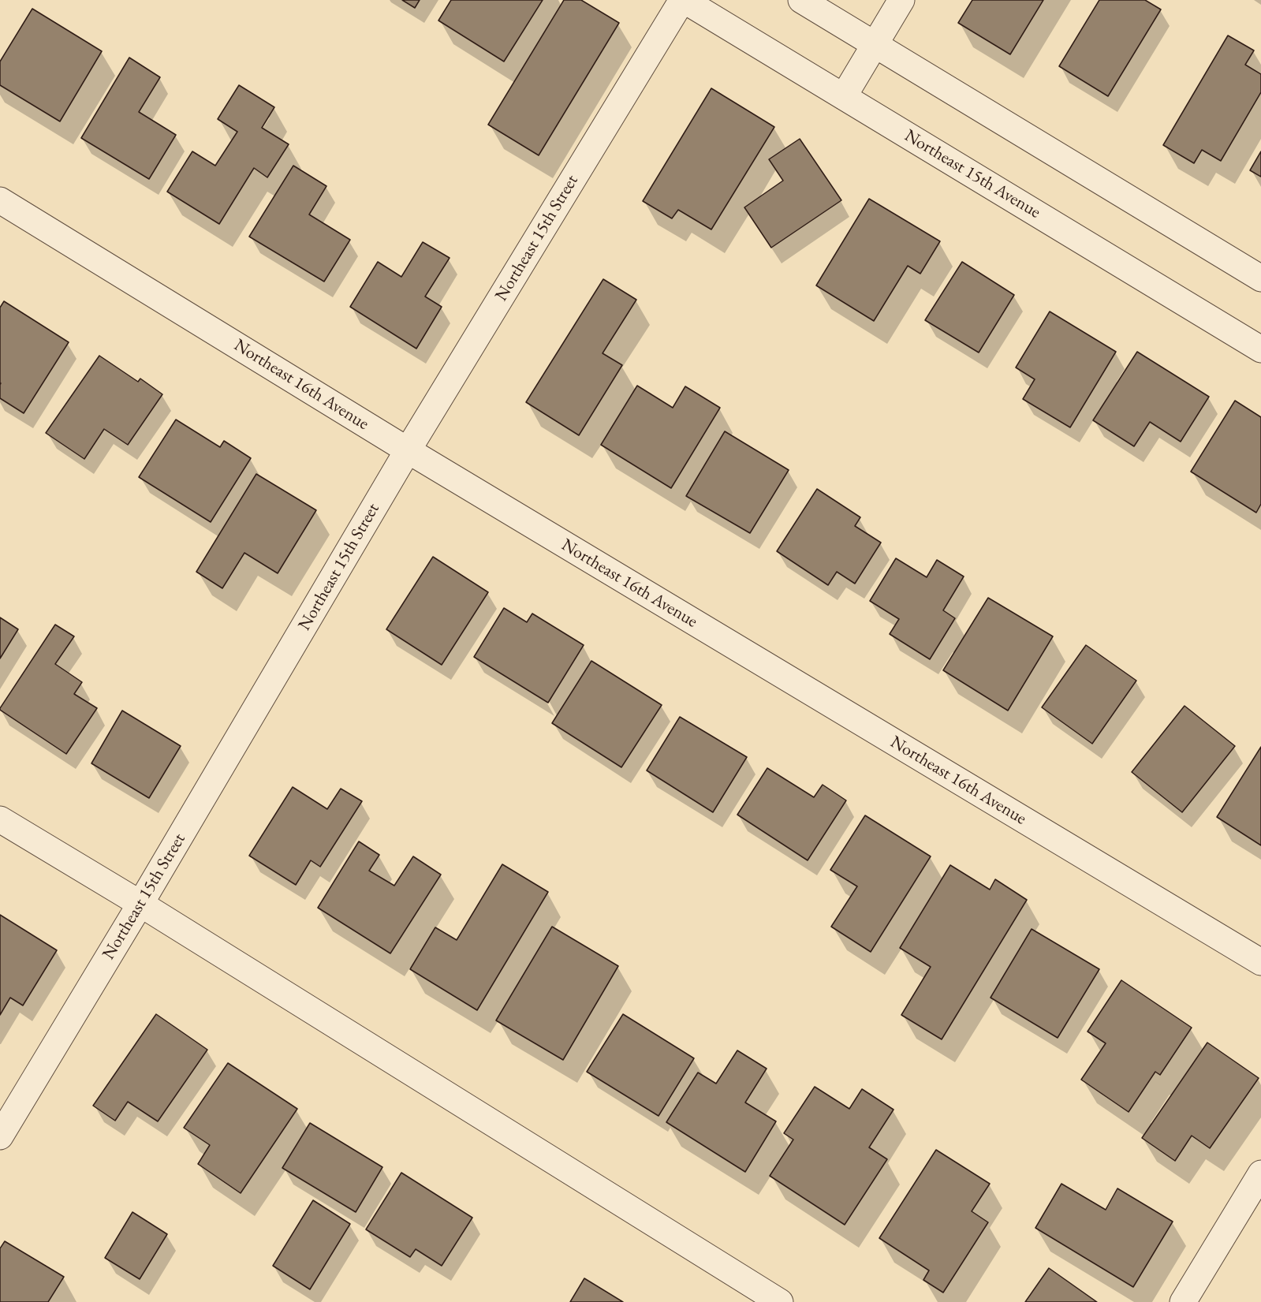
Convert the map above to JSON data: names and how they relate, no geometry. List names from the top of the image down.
{
  "streets": {
    "street": ["Northeast 15th Avenue", "Northeast 15th Street", "Northeast 16th Avenue"]
  },
  "crossings": [
    ["Northeast 15th Avenue", "Northeast 15th Street"],
    ["Northeast 15th Street", "Northeast 16th Avenue"]
  ]
}
